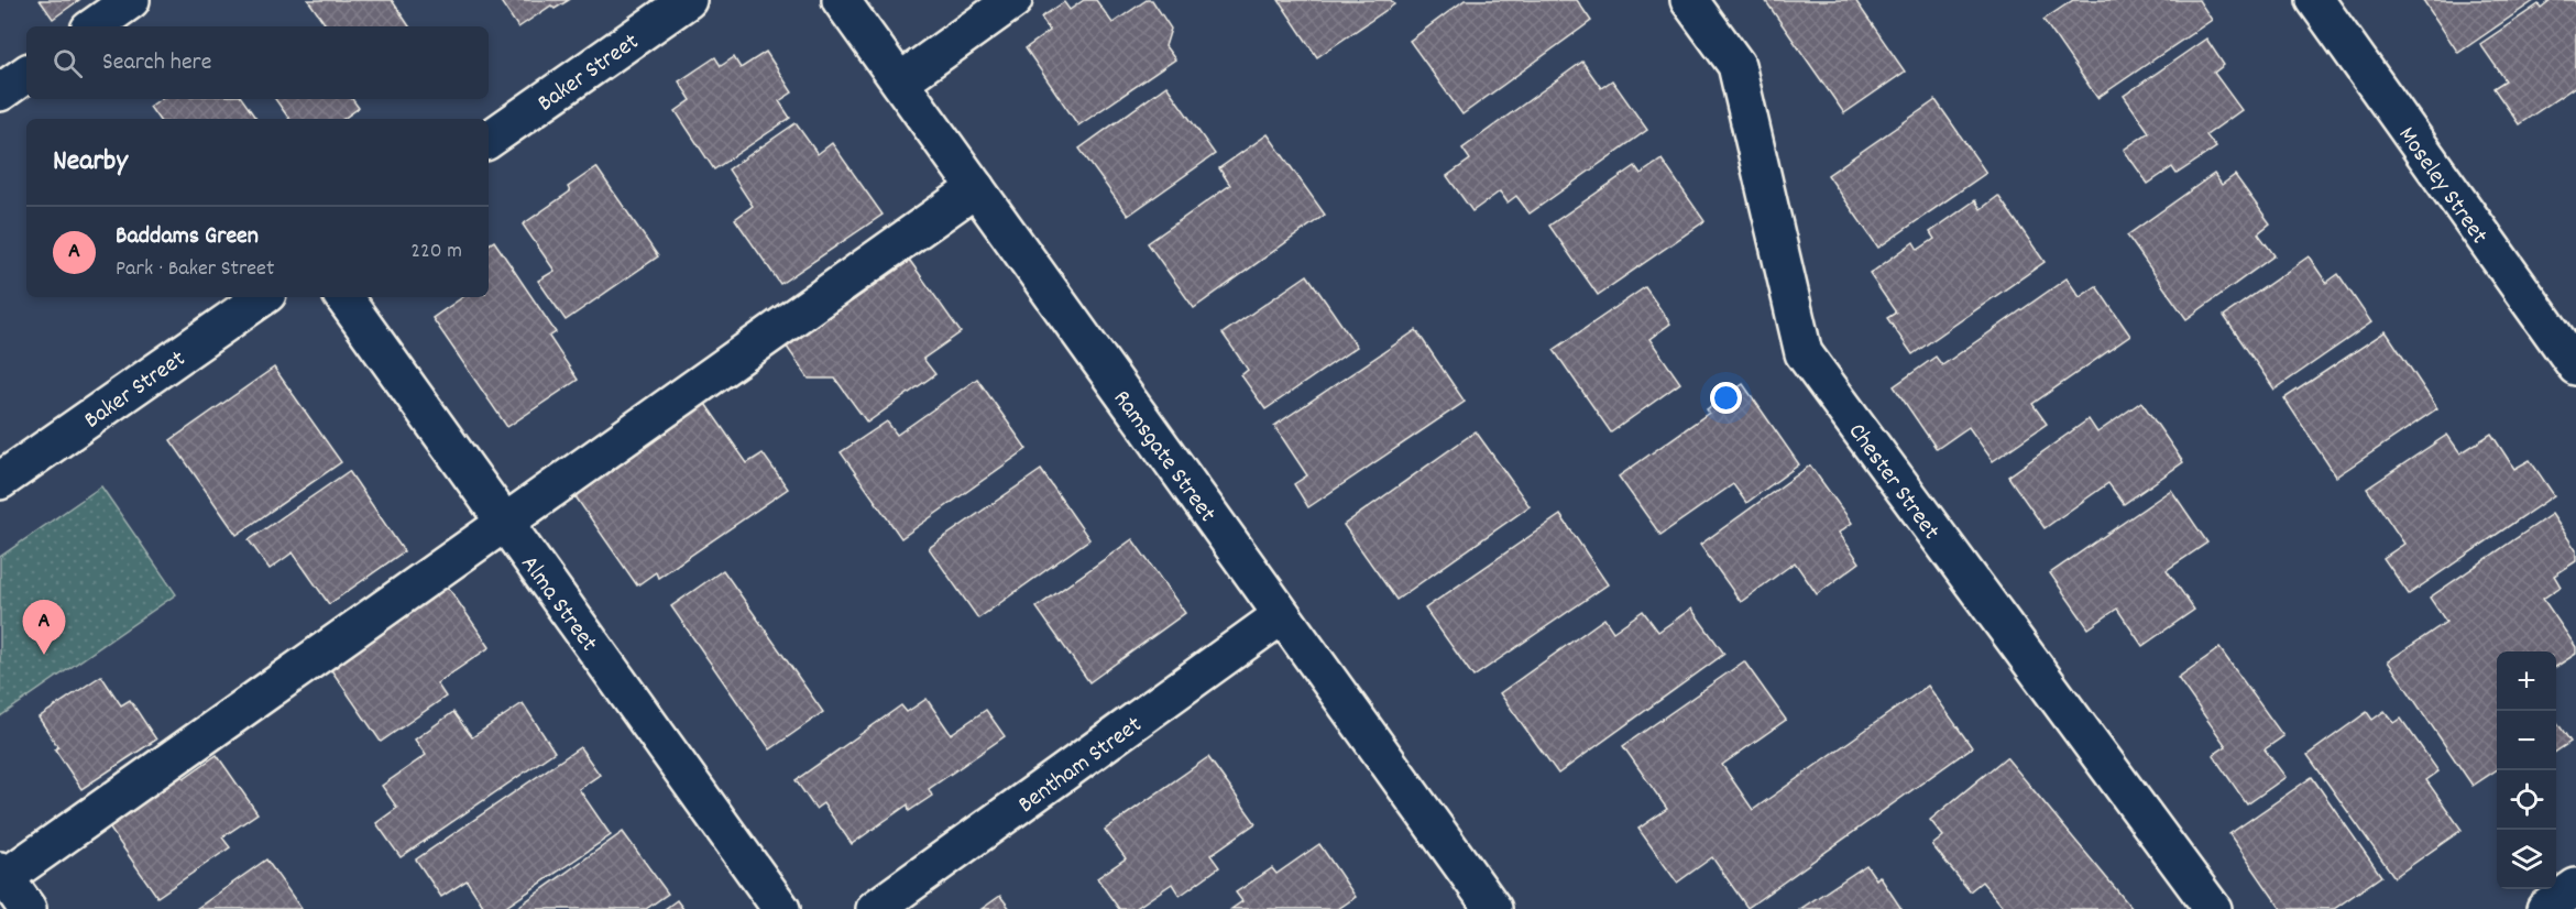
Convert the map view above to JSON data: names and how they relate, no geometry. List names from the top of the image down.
{
  "streets": {
    "street": [
      "Baker Street",
      "Moseley Street",
      "Ramsgate Street",
      "Chester Street",
      "Alma Street",
      "Bentham Street"
    ]
  },
  "crossings": [
    ["Ramsgate Street", "Bentham Street"]
  ],
  "page": {
    "search": "Search here",
    "heading": "Nearby",
    "list": [
      {
        "mark": "A",
        "name": "Baddams Green",
        "note": "Park · Baker Street",
        "value": "220 m"
      }
    ],
    "pins": "A",
    "map_buttons": ["+", "−"]
  }
}
